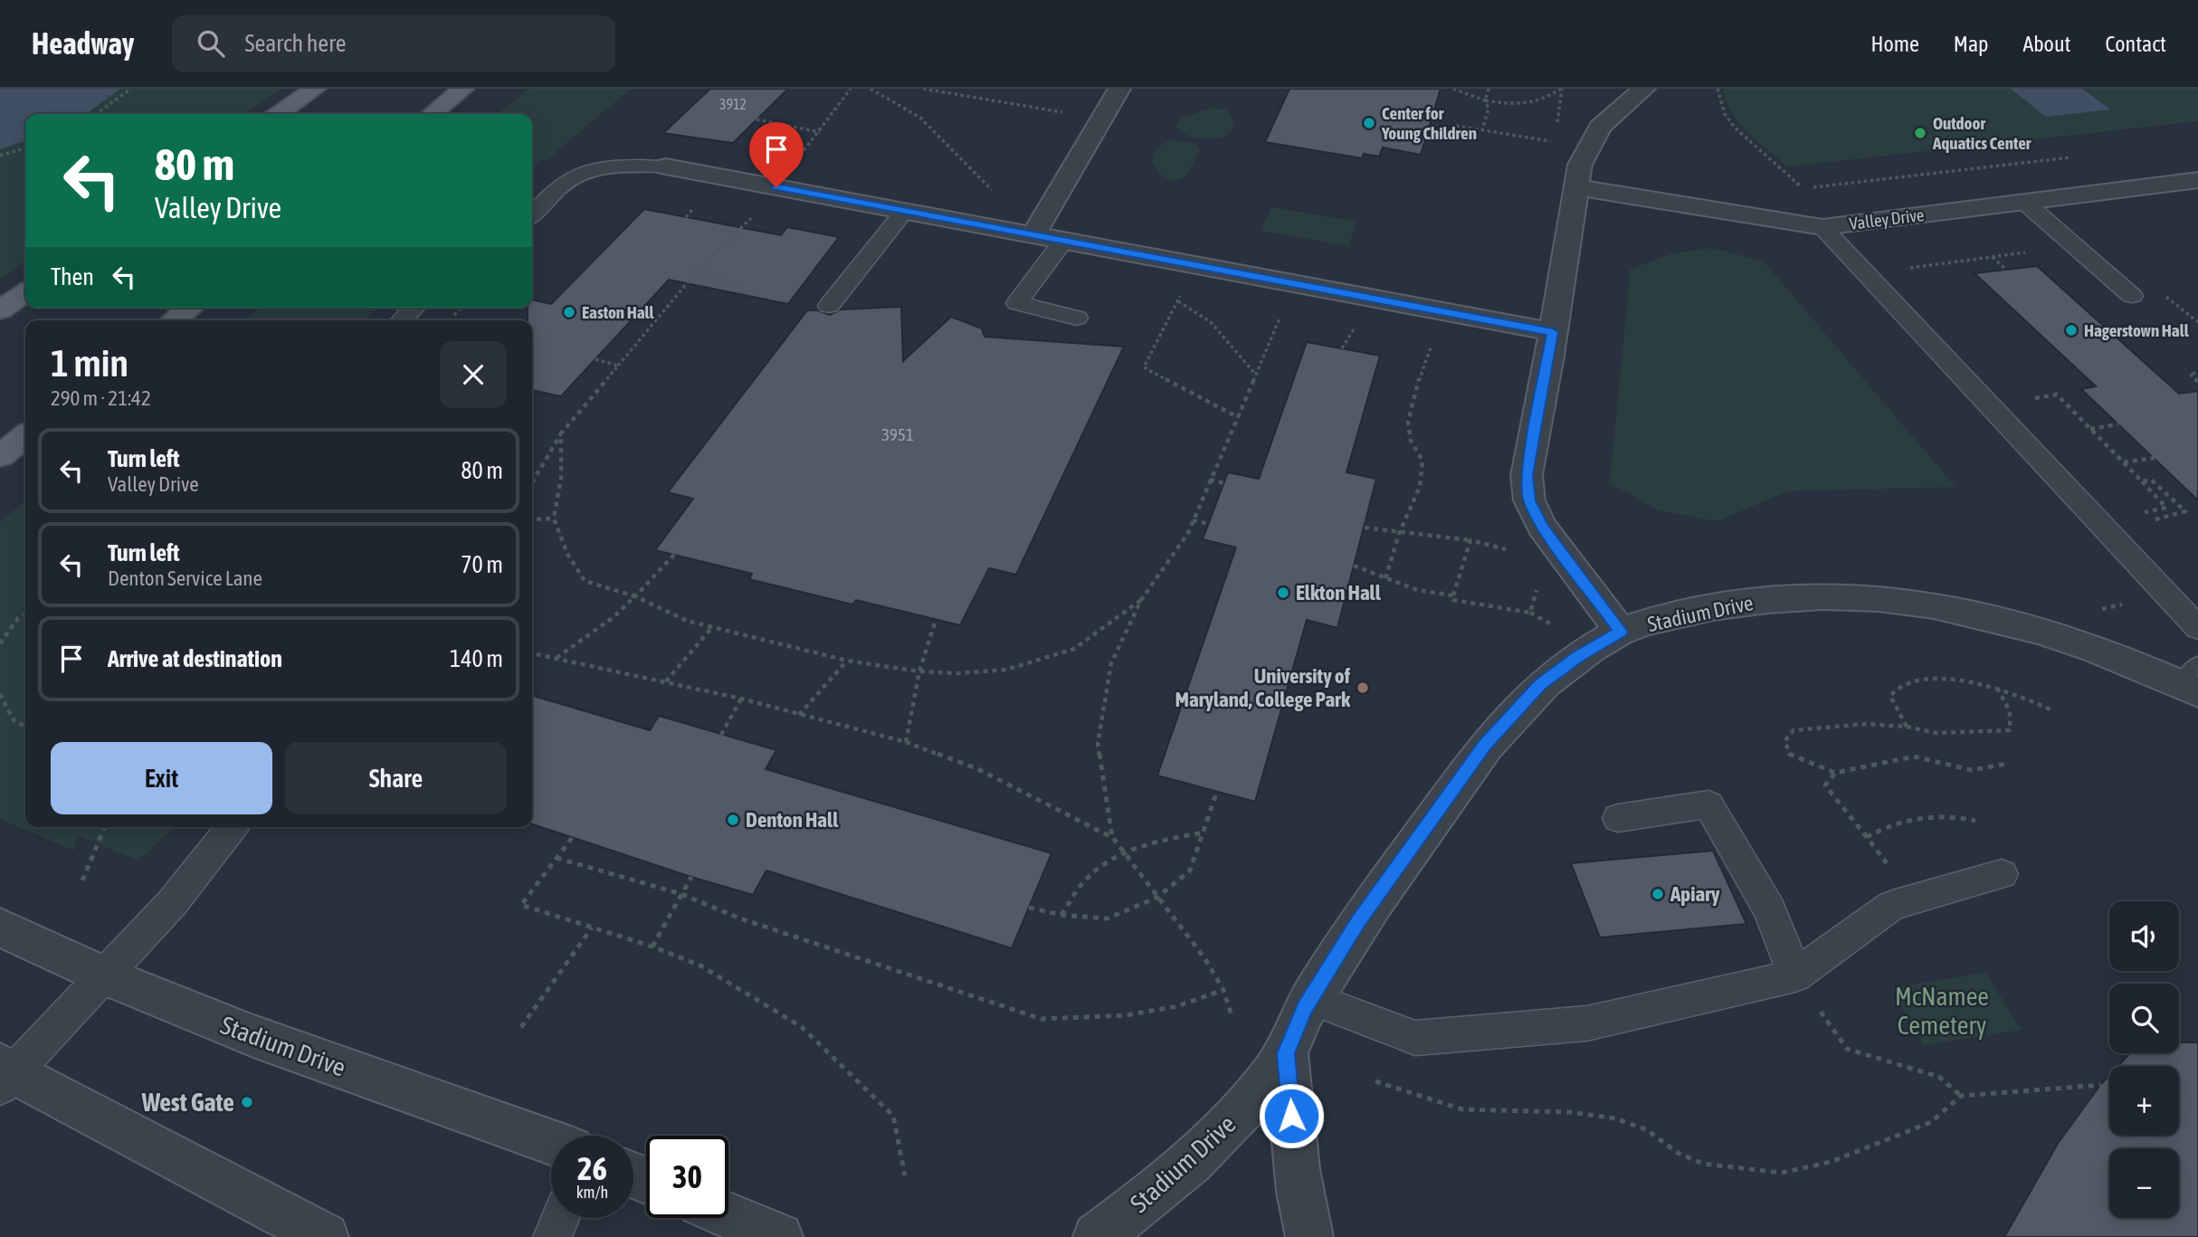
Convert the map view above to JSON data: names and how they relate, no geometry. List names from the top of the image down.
{
  "streets": {
    "street": ["Valley Drive", "Stadium Drive"]
  },
  "parks": ["McNamee Cemetery"],
  "places": [
    "Center for Young Children",
    "Outdoor Aquatics Center",
    "Easton Hall",
    "Hagerstown Hall",
    "Elkton Hall",
    "University of Maryland, College Park",
    "Denton Hall",
    "Apiary",
    "West Gate"
  ],
  "house_numbers": ["3912", "3951"],
  "page": {
    "header": "Headway",
    "search": "Search here",
    "nav": [
      "Home",
      "Map",
      "About",
      "Contact"
    ],
    "turn": ["80 m", "Valley Drive"],
    "then": "Then",
    "heading": ["1 min", "290 m · 21:42"],
    "list": [
      {
        "name": "Turn left",
        "note": "Valley Drive",
        "value": "80 m"
      },
      {
        "name": "Turn left",
        "note": "Denton Service Lane",
        "value": "70 m"
      },
      {
        "name": "Arrive at destination",
        "value": "140 m"
      }
    ],
    "buttons": ["Exit", "Share"],
    "map_buttons": ["+", "−"],
    "speed": "26 km/h",
    "limit": "30"
  }
}
